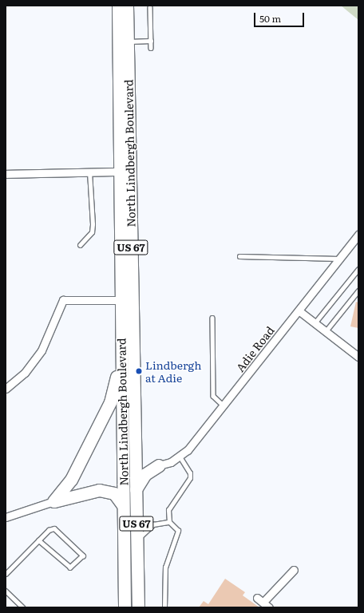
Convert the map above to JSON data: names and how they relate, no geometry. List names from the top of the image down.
{
  "streets": {
    "highway": ["North Lindbergh Boulevard", "US 67"],
    "street": ["Adie Road"]
  },
  "places": ["Lindbergh at Adie"],
  "scale_bar": "50 m"
}
